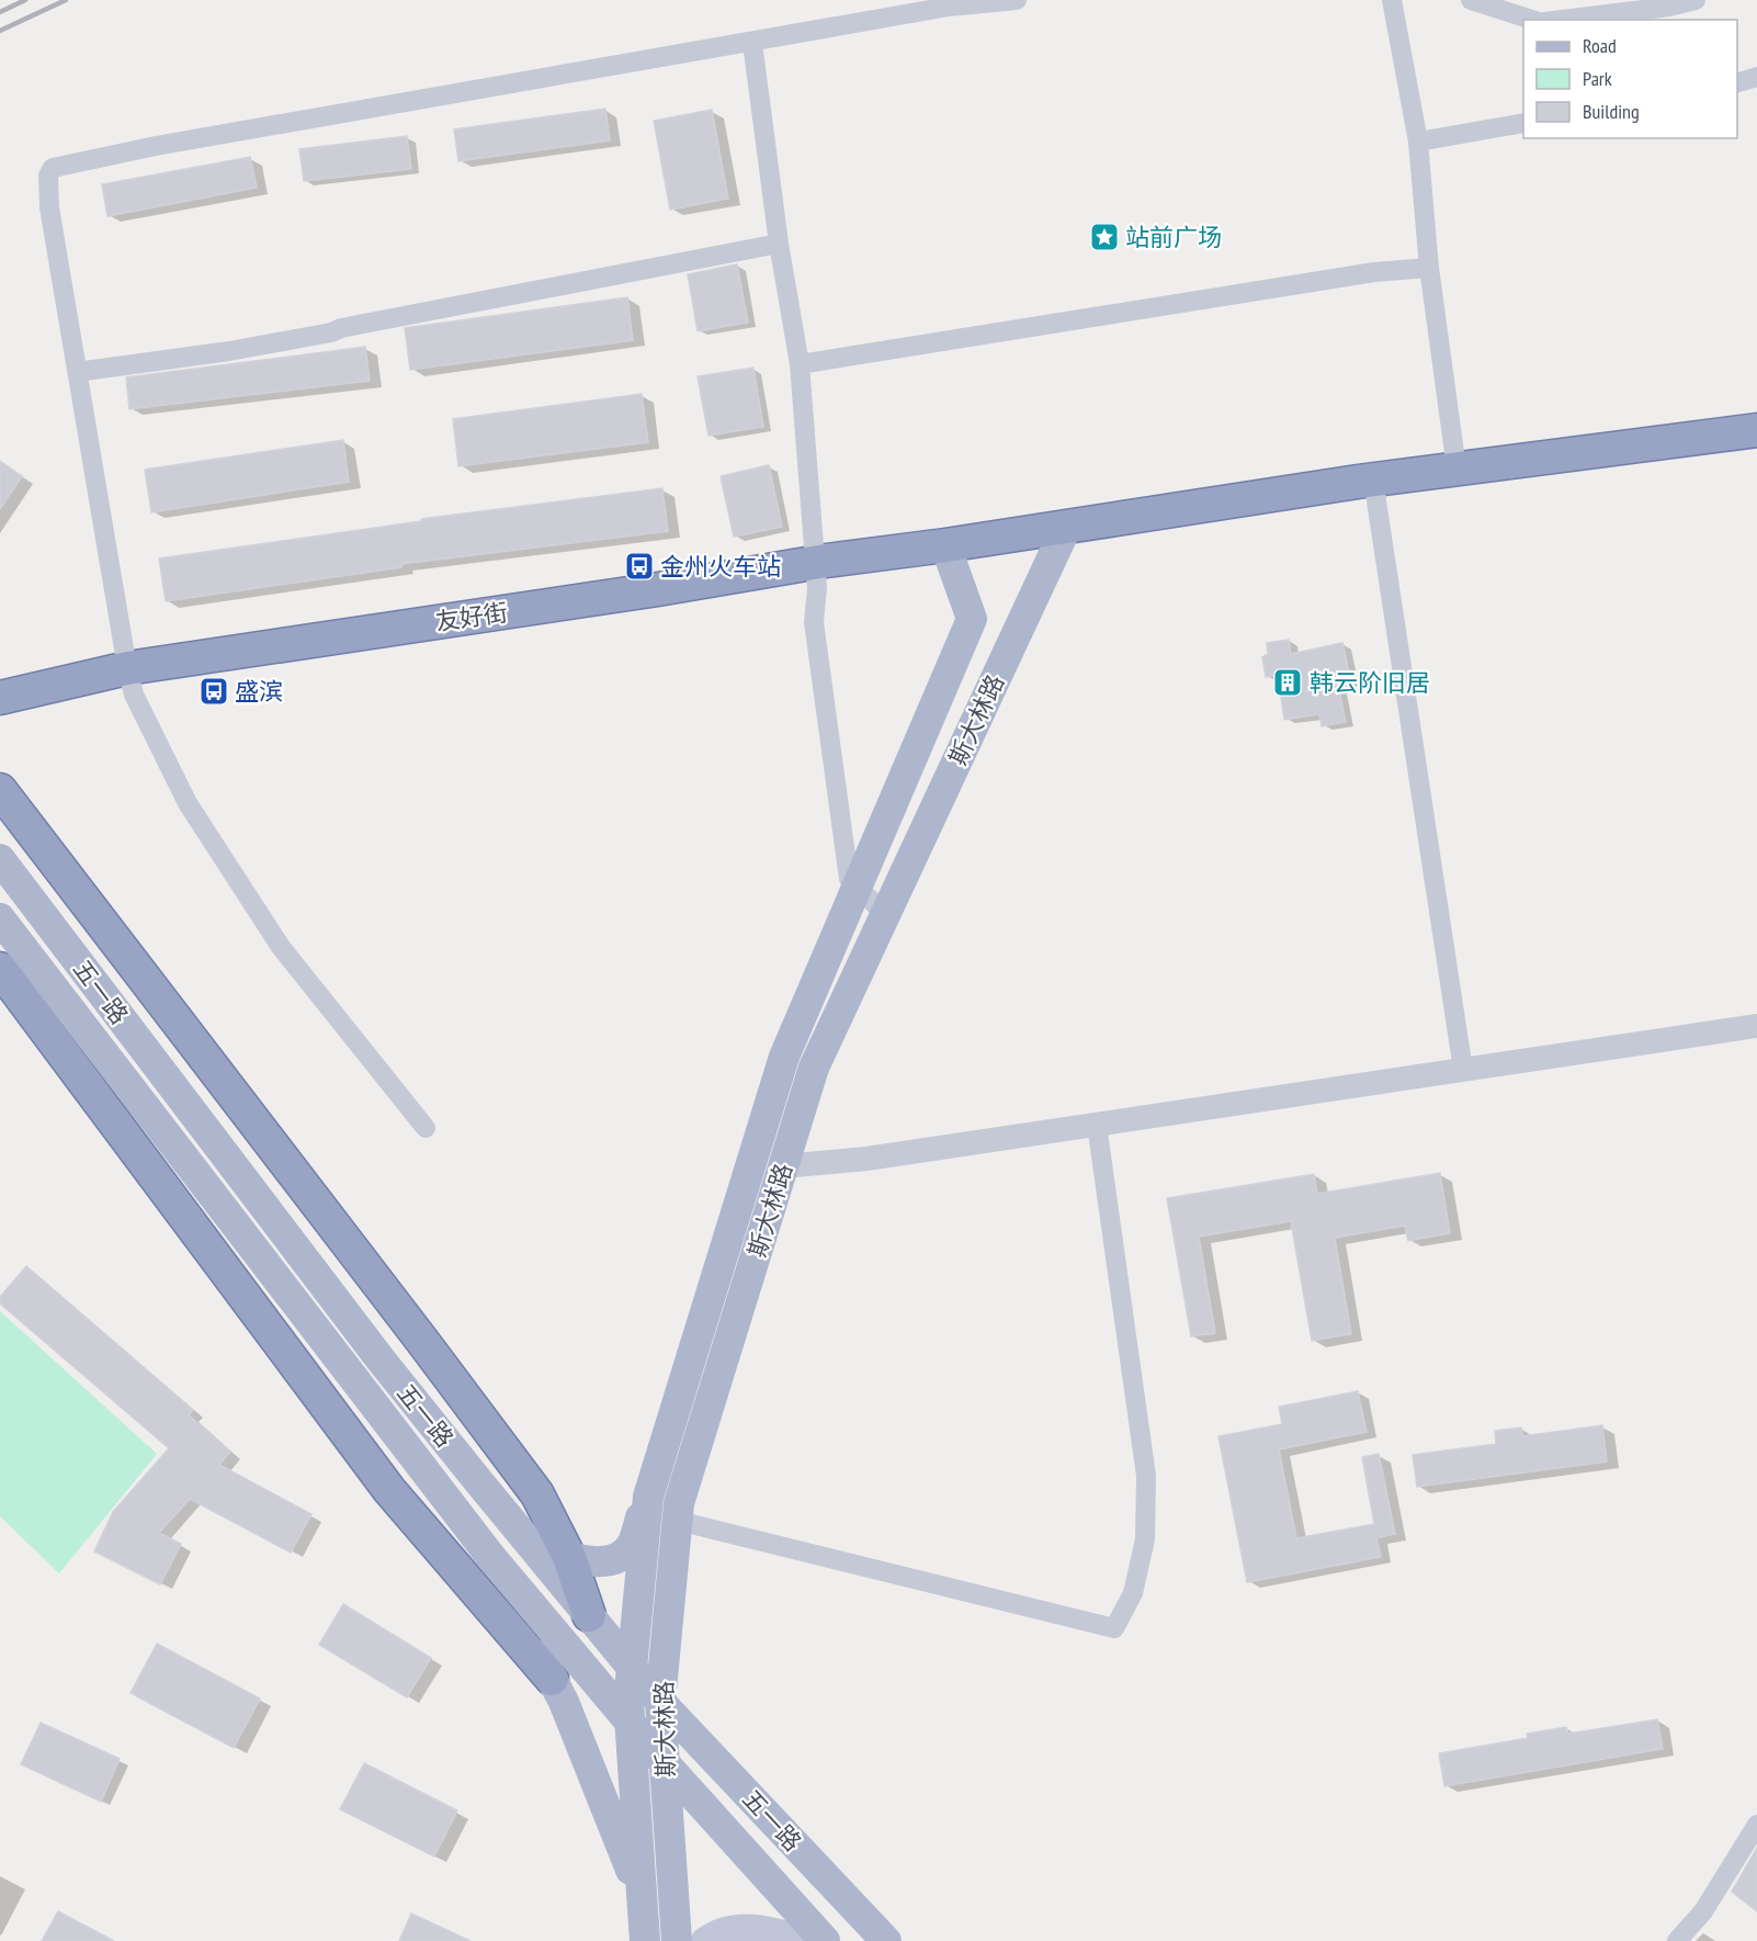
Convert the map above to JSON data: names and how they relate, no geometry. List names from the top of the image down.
{
  "streets": {
    "highway": ["友好街"],
    "main road": ["斯大林路", "五一路"]
  },
  "crossings": [
    ["友好街", "斯大林路"],
    ["斯大林路", "五一路"]
  ],
  "places": {
    "place": ["站前广场"],
    "bus stop": ["金州火车站", "盛滨"],
    "building": ["韩云阶旧居"]
  },
  "legend": ["Road", "Park", "Building"]
}
